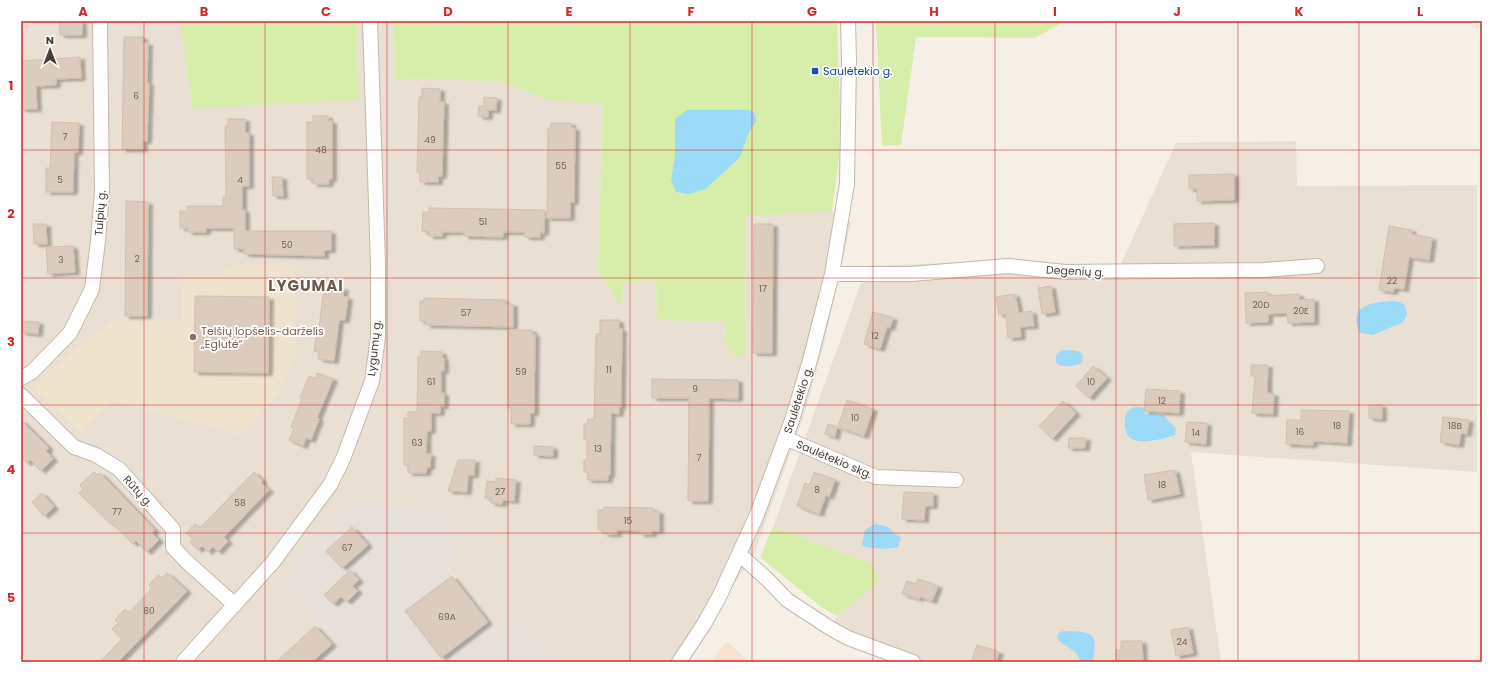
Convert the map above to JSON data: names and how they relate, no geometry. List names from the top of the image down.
{
  "streets": {
    "street": [
      "Tulpių g.",
      "Degenių g.",
      "Lygumų g.",
      "Saulėtekio g.",
      "Saulėtekio skg.",
      "Rūtų g."
    ]
  },
  "crossings": [
    ["Degenių g.", "Saulėtekio g."],
    ["Lygumų g.", "Rūtų g."],
    ["Saulėtekio g.", "Saulėtekio skg."]
  ],
  "districts": ["LYGUMAI"],
  "places": {
    "transit": ["Saulėtekio g."],
    "other": ["Telšių lopšelis-darželis „Eglutė“"]
  },
  "house_numbers": [
    "6",
    "7",
    "49",
    "48",
    "55",
    "5",
    "4",
    "51",
    "50",
    "2",
    "3",
    "22",
    "17",
    "20D",
    "20E",
    "57",
    "12",
    "11",
    "59",
    "61",
    "10",
    "9",
    "12",
    "10",
    "18",
    "18B",
    "16",
    "14",
    "63",
    "13",
    "7",
    "18",
    "8",
    "27",
    "58",
    "77",
    "15",
    "67",
    "80",
    "69A",
    "24"
  ],
  "north": "top",
  "grid": {
    "columns": [
      "A",
      "B",
      "C",
      "D",
      "E",
      "F",
      "G",
      "H",
      "I",
      "J",
      "K",
      "L"
    ],
    "rows": [
      "1",
      "2",
      "3",
      "4",
      "5"
    ]
  }
}
